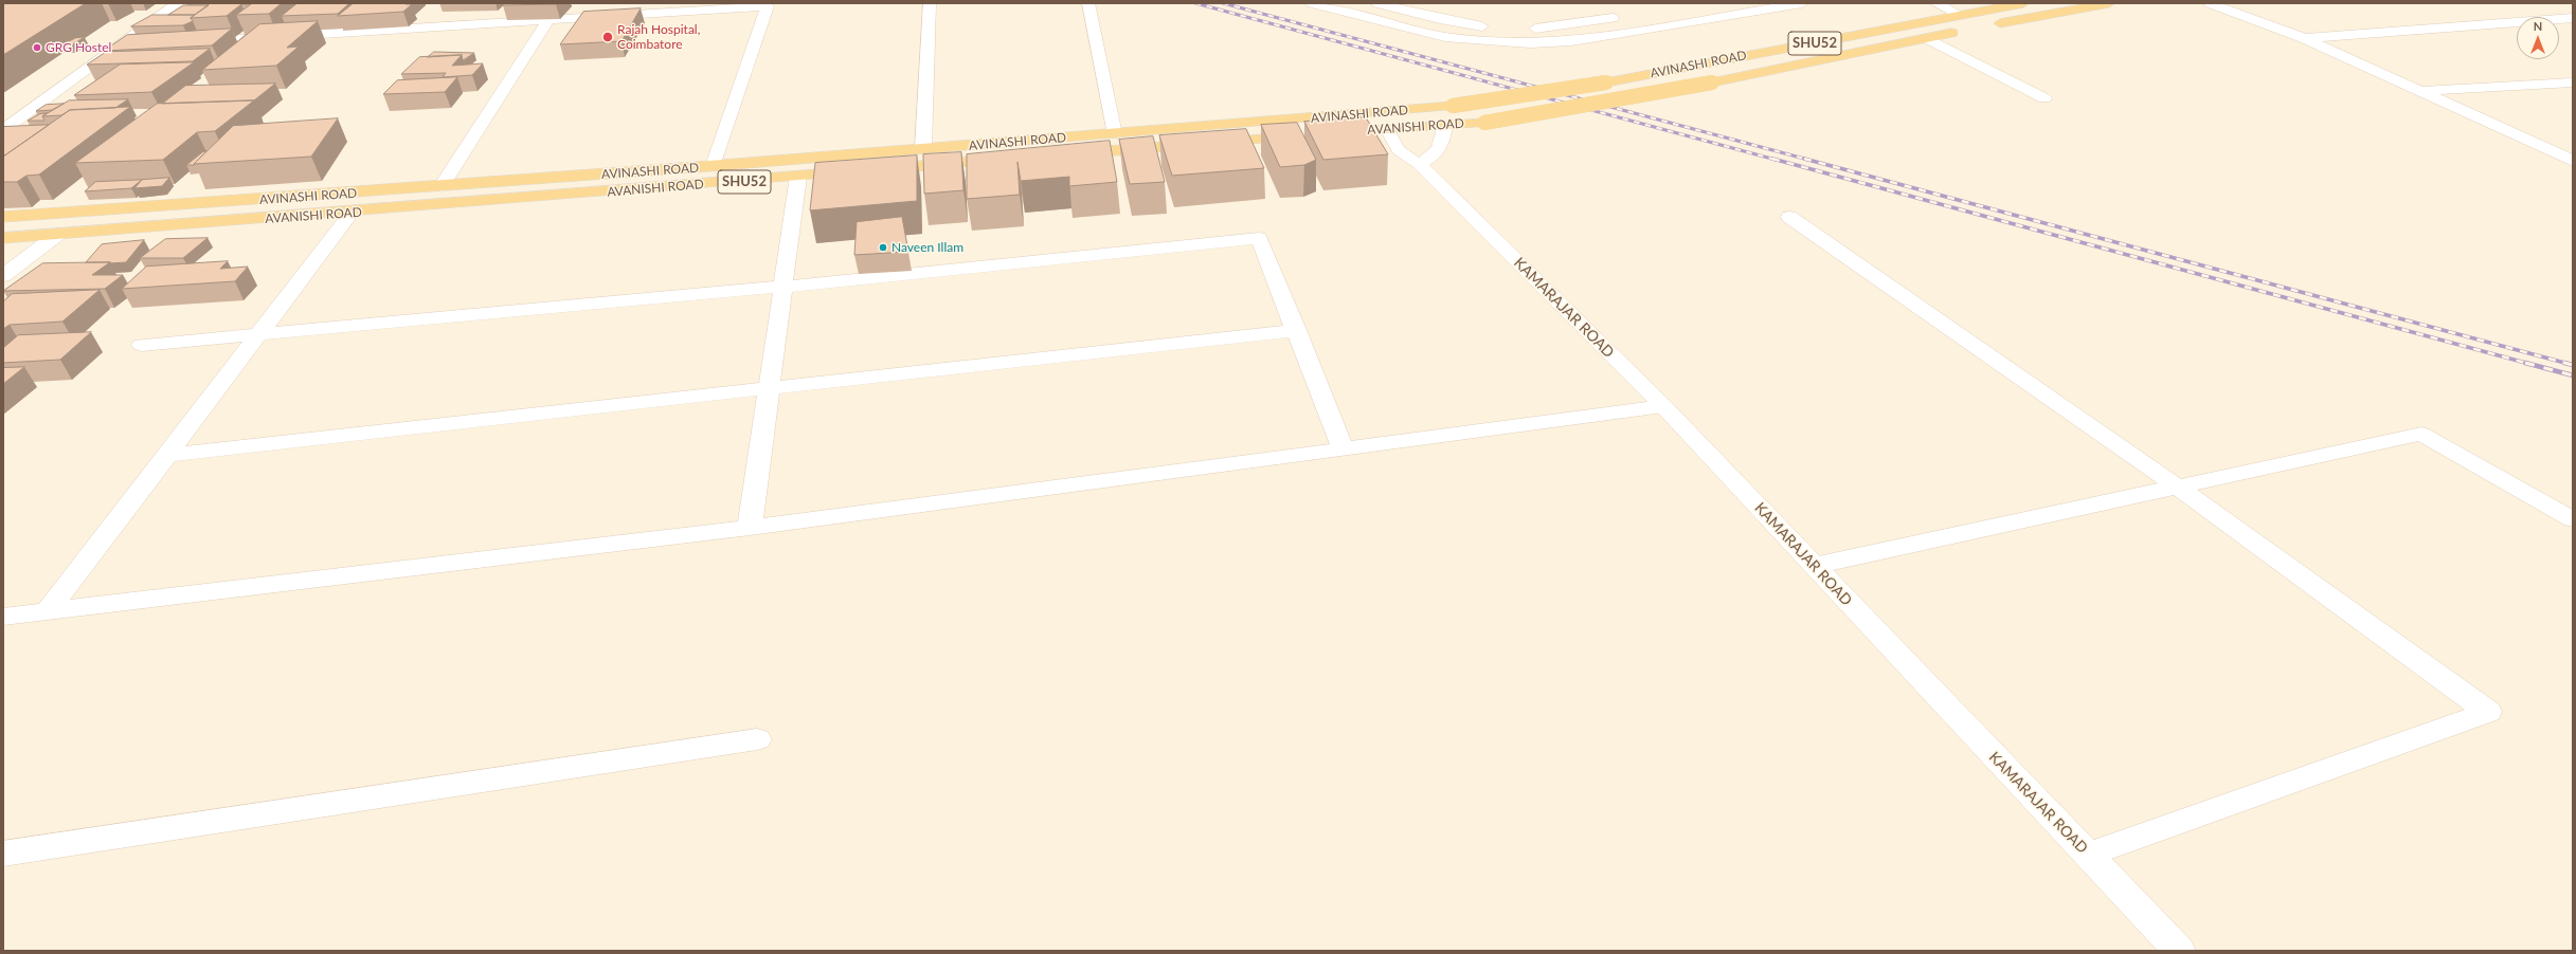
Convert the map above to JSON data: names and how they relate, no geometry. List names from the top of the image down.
{
  "streets": {
    "main road": ["SHU52", "AVINASHI ROAD", "AVANISHI ROAD"],
    "street": ["KAMARAJAR ROAD"]
  },
  "crossings": [
    ["AVINASHI ROAD", "AVANISHI ROAD"],
    ["AVANISHI ROAD", "KAMARAJAR ROAD"]
  ],
  "places": ["Rajah Hospital, Coimbatore", "GRG Hostel", "Naveen Illam"],
  "north": "top"
}
